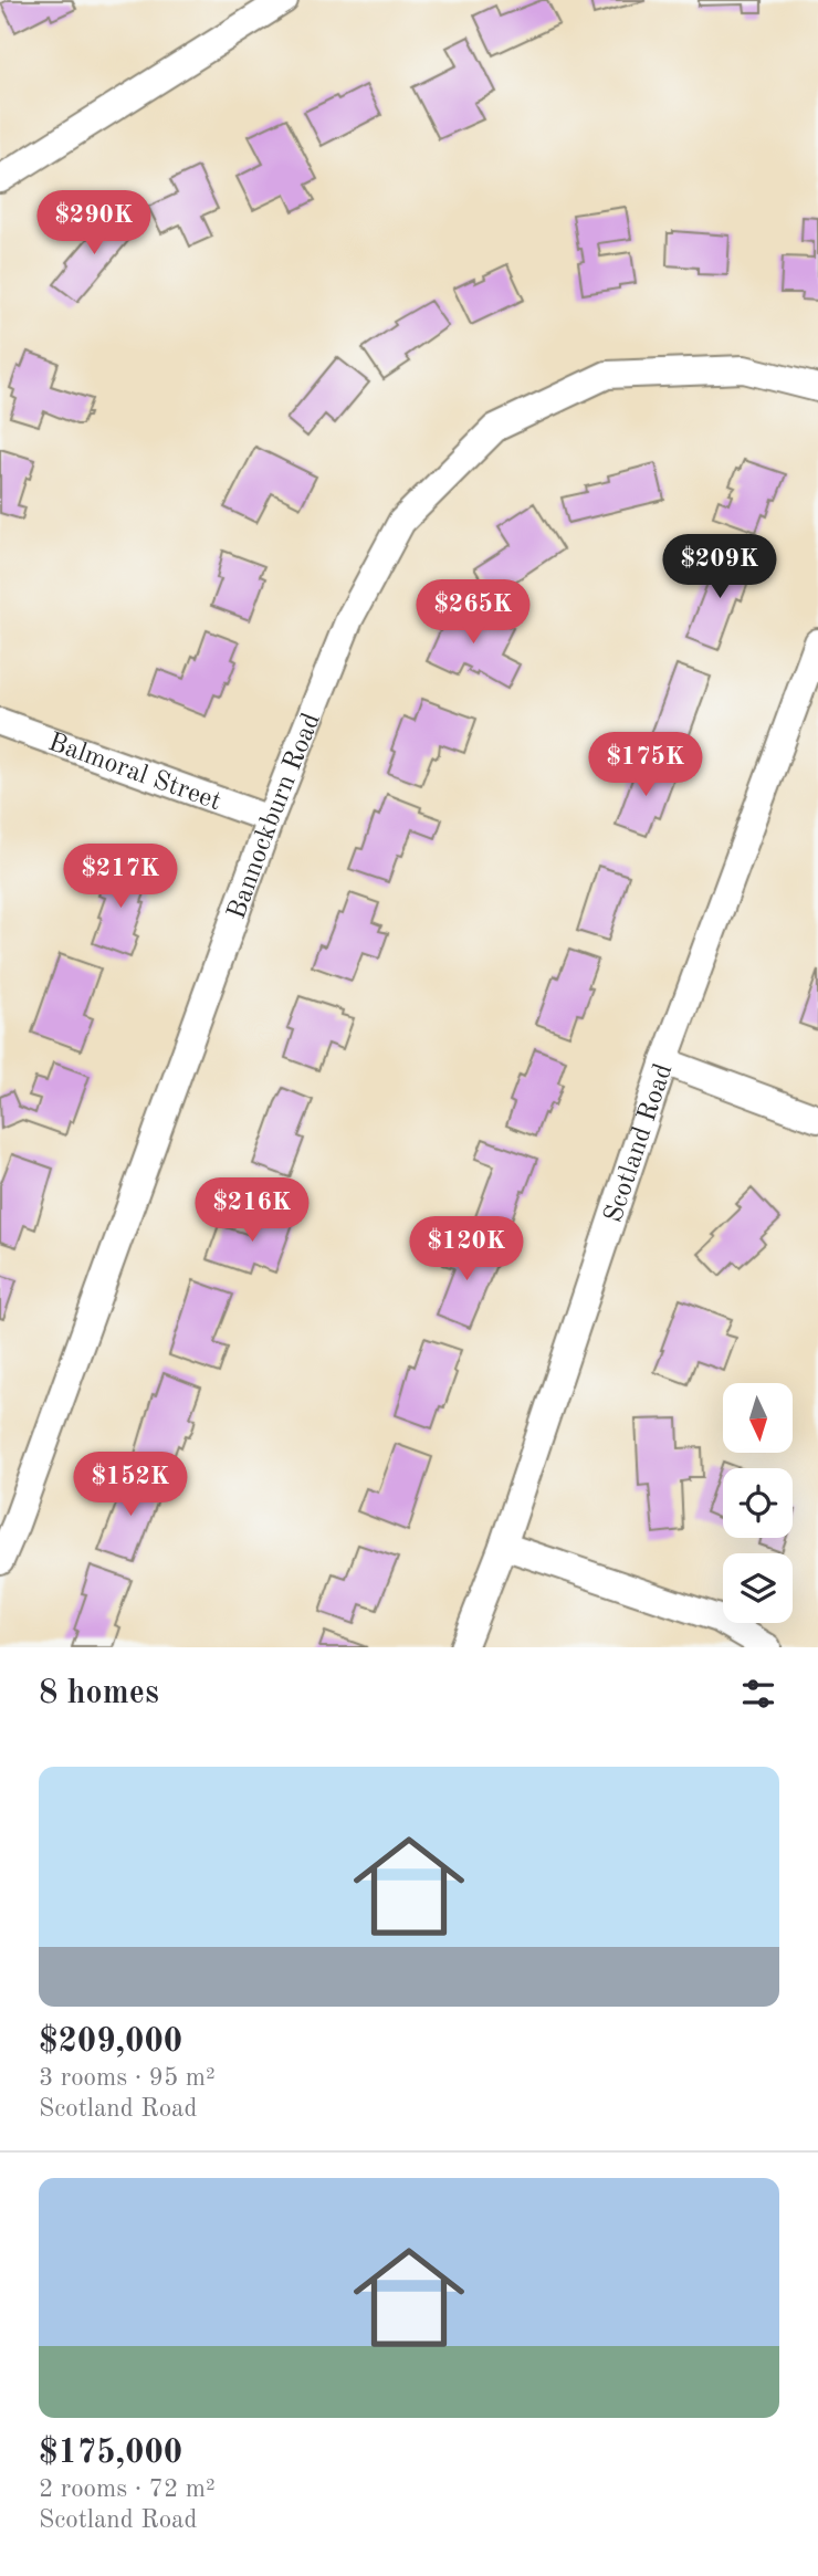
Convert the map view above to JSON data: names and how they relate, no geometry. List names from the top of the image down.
{
  "streets": {
    "street": ["Balmoral Street", "Bannockburn Road", "Scotland Road"]
  },
  "crossings": [
    ["Balmoral Street", "Bannockburn Road"]
  ],
  "north": "bottom",
  "page": {
    "price": [
      "$290K",
      "$209K",
      "$265K",
      "$175K",
      "$217K",
      "$216K",
      "$120K",
      "$152K"
    ],
    "heading": "8 homes",
    "list": [
      {
        "name": "$209,000",
        "note": "3 rooms · 95 m² · Scotland Road"
      },
      {
        "name": "$175,000",
        "note": "2 rooms · 72 m² · Scotland Road"
      }
    ]
  }
}
